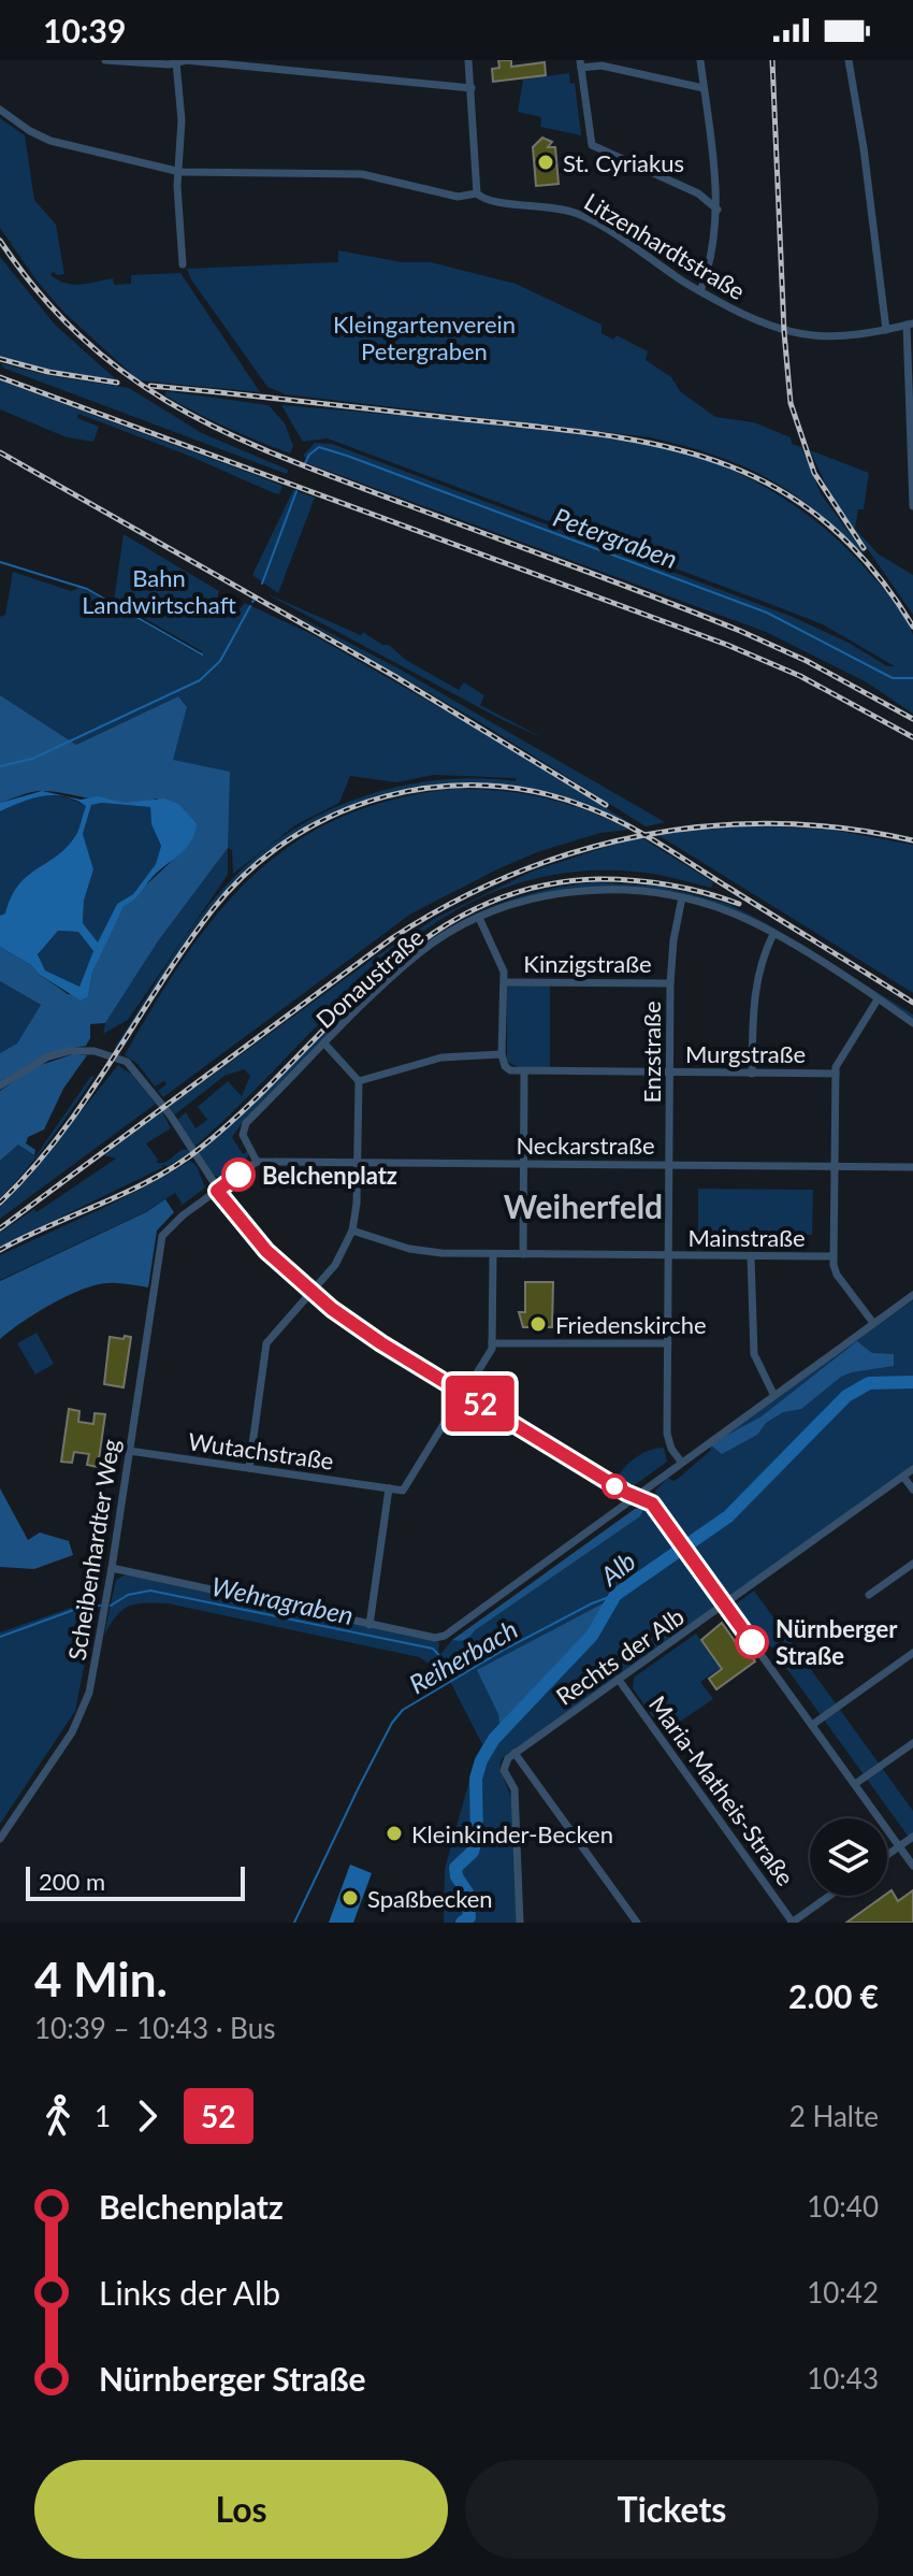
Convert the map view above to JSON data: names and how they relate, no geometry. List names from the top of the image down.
{
  "streets": {
    "street": [
      "Litzenhardtstraße",
      "Kinzigstraße",
      "Donaustraße",
      "Enzstraße",
      "Murgstraße",
      "Neckarstraße",
      "Mainstraße",
      "Wutachstraße",
      "Scheibenhardter Weg",
      "Rechts der Alb",
      "Maria-Matheis-Straße"
    ]
  },
  "crossings": [
    ["Kinzigstraße", "Enzstraße"],
    ["Donaustraße", "Enzstraße"],
    ["Donaustraße", "Neckarstraße"],
    ["Enzstraße", "Murgstraße"],
    ["Enzstraße", "Neckarstraße"],
    ["Enzstraße", "Mainstraße"],
    ["Wutachstraße", "Scheibenhardter Weg"],
    ["Rechts der Alb", "Maria-Matheis-Straße"]
  ],
  "districts": ["Weiherfeld"],
  "water": [
    "Petergraben",
    "Alb",
    "Wehragraben",
    "Reiherbach"
  ],
  "parks": ["Kleingartenverein Petergraben", "Bahn Landwirtschaft"],
  "places": [
    "St. Cyriakus",
    "Belchenplatz",
    "Friedenskirche",
    "Nürnberger Straße",
    "Kleinkinder-Becken",
    "Spaßbecken"
  ],
  "lines": ["bus line 52"],
  "scale_bar": "200 m",
  "page": {
    "status": "10:39",
    "on_map": "52",
    "scale": "200 m",
    "heading": ["4 Min.", "10:39 – 10:43 · Bus", "2.00 €"],
    "legs": ["1", "52", "2 Halte"],
    "list": [
      {
        "name": "Belchenplatz",
        "value": "10:40"
      },
      {
        "name": "Links der Alb",
        "value": "10:42"
      },
      {
        "name": "Nürnberger Straße",
        "value": "10:43"
      }
    ],
    "buttons": ["Los", "Tickets"]
  }
}
